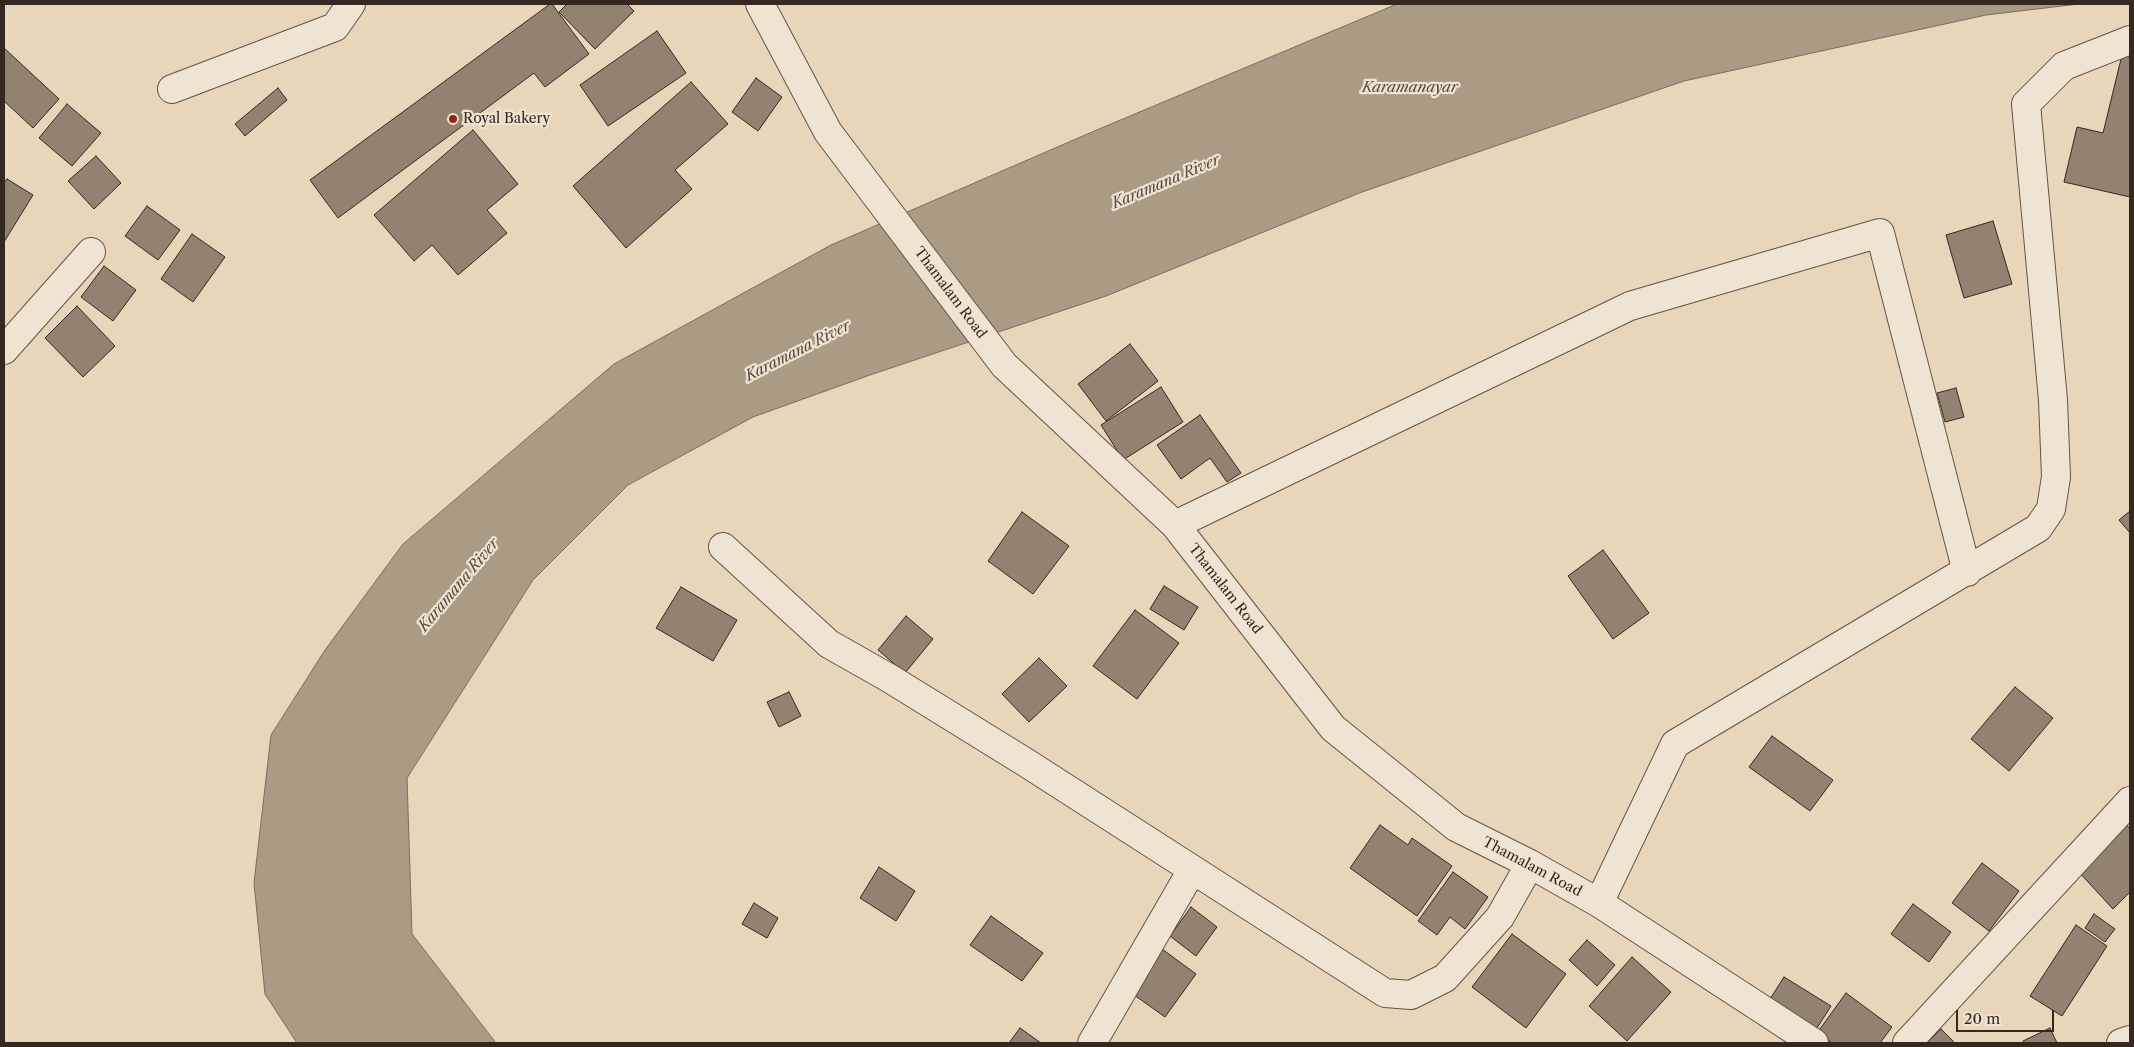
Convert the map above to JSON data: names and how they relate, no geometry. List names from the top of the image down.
{
  "streets": {
    "street": ["Thamalam Road"]
  },
  "water": ["Karamanayar", "Karamana River"],
  "places": ["Royal Bakery"],
  "scale_bar": "20 m"
}
